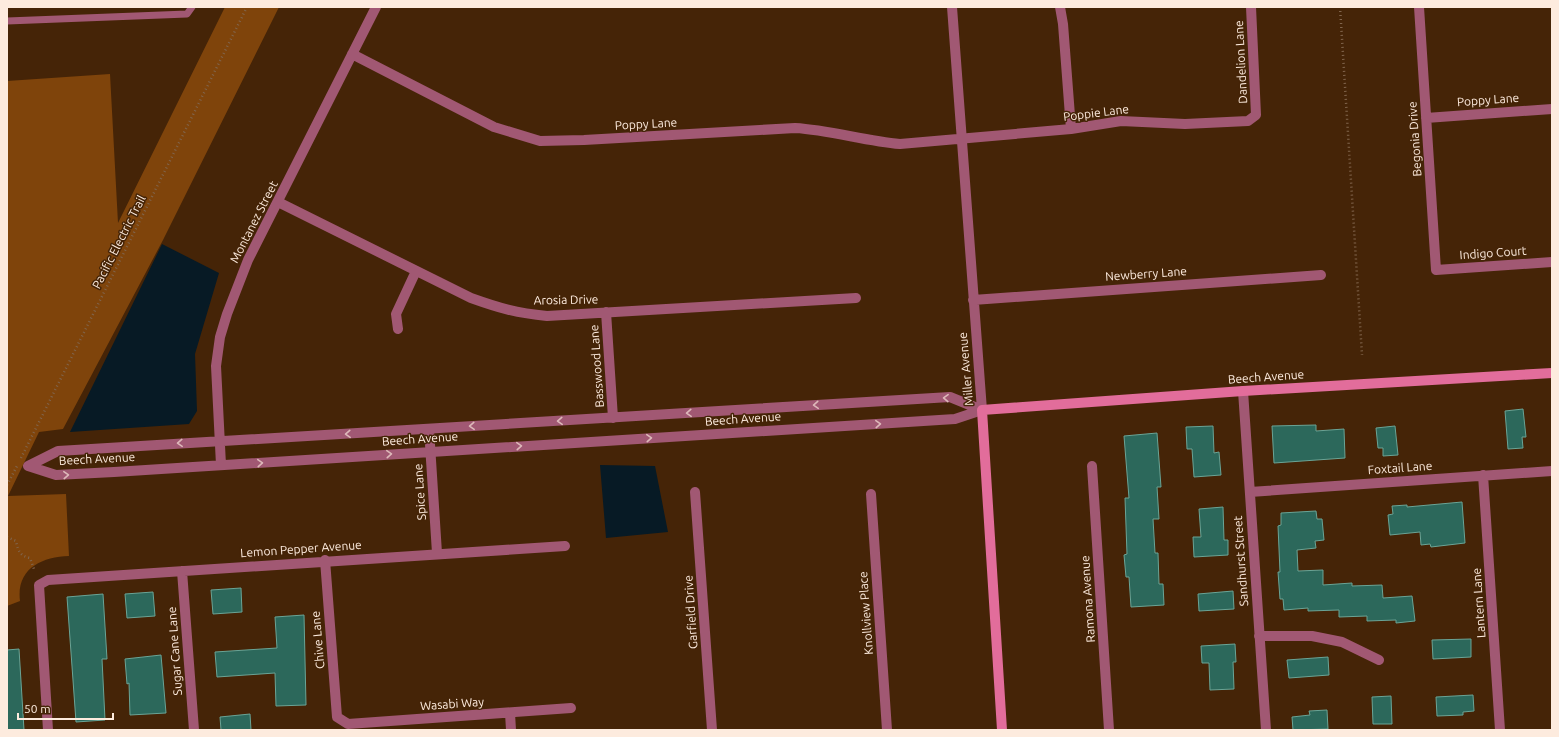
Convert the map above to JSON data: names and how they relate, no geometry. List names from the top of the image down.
{
  "streets": {
    "street": [
      "Dandelion Lane",
      "Poppy Lane",
      "Poppie Lane",
      "Begonia Drive",
      "Montanez Street",
      "Indigo Court",
      "Newberry Lane",
      "Arosia Drive",
      "Basswood Lane",
      "Miller Avenue",
      "Beech Avenue",
      "Foxtail Lane",
      "Spice Lane",
      "Lemon Pepper Avenue",
      "Sandhurst Street",
      "Ramona Avenue",
      "Lantern Lane",
      "Garfield Drive",
      "Knollview Place",
      "Chive Lane",
      "Sugar Cane Lane",
      "Wasabi Way"
    ],
    "path": ["Pacific Electric Trail"]
  },
  "crossings": [
    ["Dandelion Lane", "Poppie Lane"],
    ["Poppy Lane", "Poppie Lane"],
    ["Poppy Lane", "Begonia Drive"],
    ["Poppy Lane", "Montanez Street"],
    ["Poppy Lane", "Miller Avenue"],
    ["Poppie Lane", "Miller Avenue"],
    ["Begonia Drive", "Indigo Court"],
    ["Montanez Street", "Arosia Drive"],
    ["Montanez Street", "Beech Avenue"],
    ["Newberry Lane", "Miller Avenue"],
    ["Arosia Drive", "Basswood Lane"],
    ["Basswood Lane", "Beech Avenue"],
    ["Miller Avenue", "Beech Avenue"],
    ["Beech Avenue", "Spice Lane"],
    ["Beech Avenue", "Sandhurst Street"],
    ["Foxtail Lane", "Sandhurst Street"],
    ["Foxtail Lane", "Lantern Lane"],
    ["Spice Lane", "Lemon Pepper Avenue"],
    ["Lemon Pepper Avenue", "Chive Lane"],
    ["Lemon Pepper Avenue", "Sugar Cane Lane"],
    ["Chive Lane", "Wasabi Way"]
  ],
  "scale_bar": "50 m"
}
